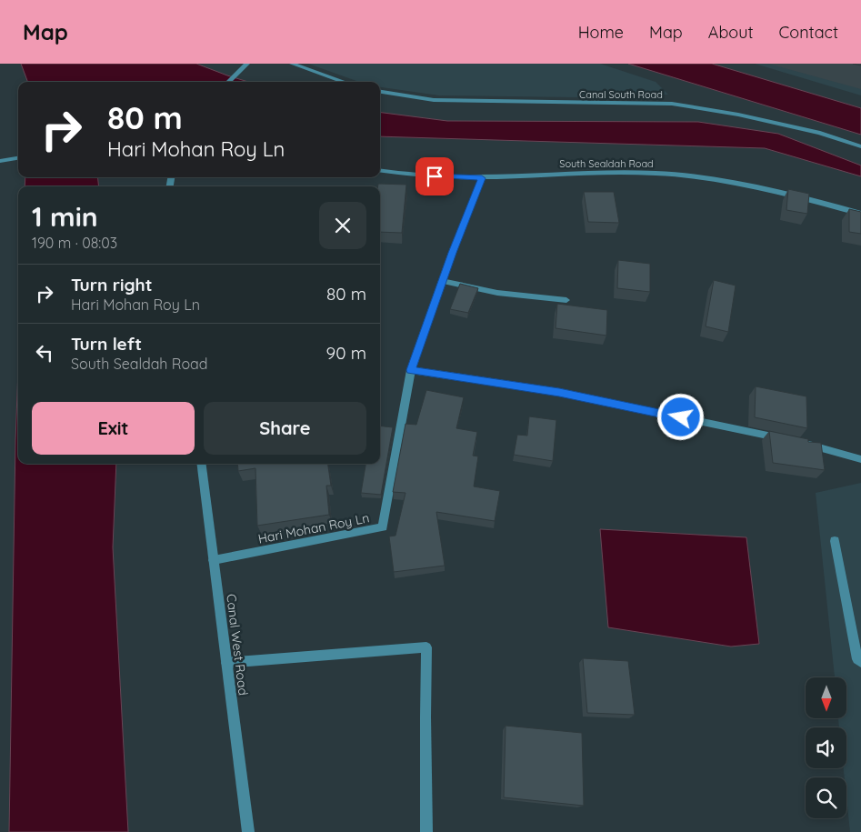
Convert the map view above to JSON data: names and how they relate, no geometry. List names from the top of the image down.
{
  "streets": {
    "street": [
      "Canal South Road",
      "South Sealdah Road",
      "Hari Mohan Roy Ln",
      "Canal West Road"
    ]
  },
  "crossings": [
    ["South Sealdah Road", "Hari Mohan Roy Ln"],
    ["Hari Mohan Roy Ln", "Canal West Road"]
  ],
  "north": "bottom",
  "page": {
    "header": "Map",
    "nav": [
      "Home",
      "Map",
      "About",
      "Contact"
    ],
    "turn": ["80 m", "Hari Mohan Roy Ln"],
    "heading": ["1 min", "190 m · 08:03"],
    "list": [
      {
        "name": "Turn right",
        "note": "Hari Mohan Roy Ln",
        "value": "80 m"
      },
      {
        "name": "Turn left",
        "note": "South Sealdah Road",
        "value": "90 m"
      }
    ],
    "buttons": ["Exit", "Share"]
  }
}
